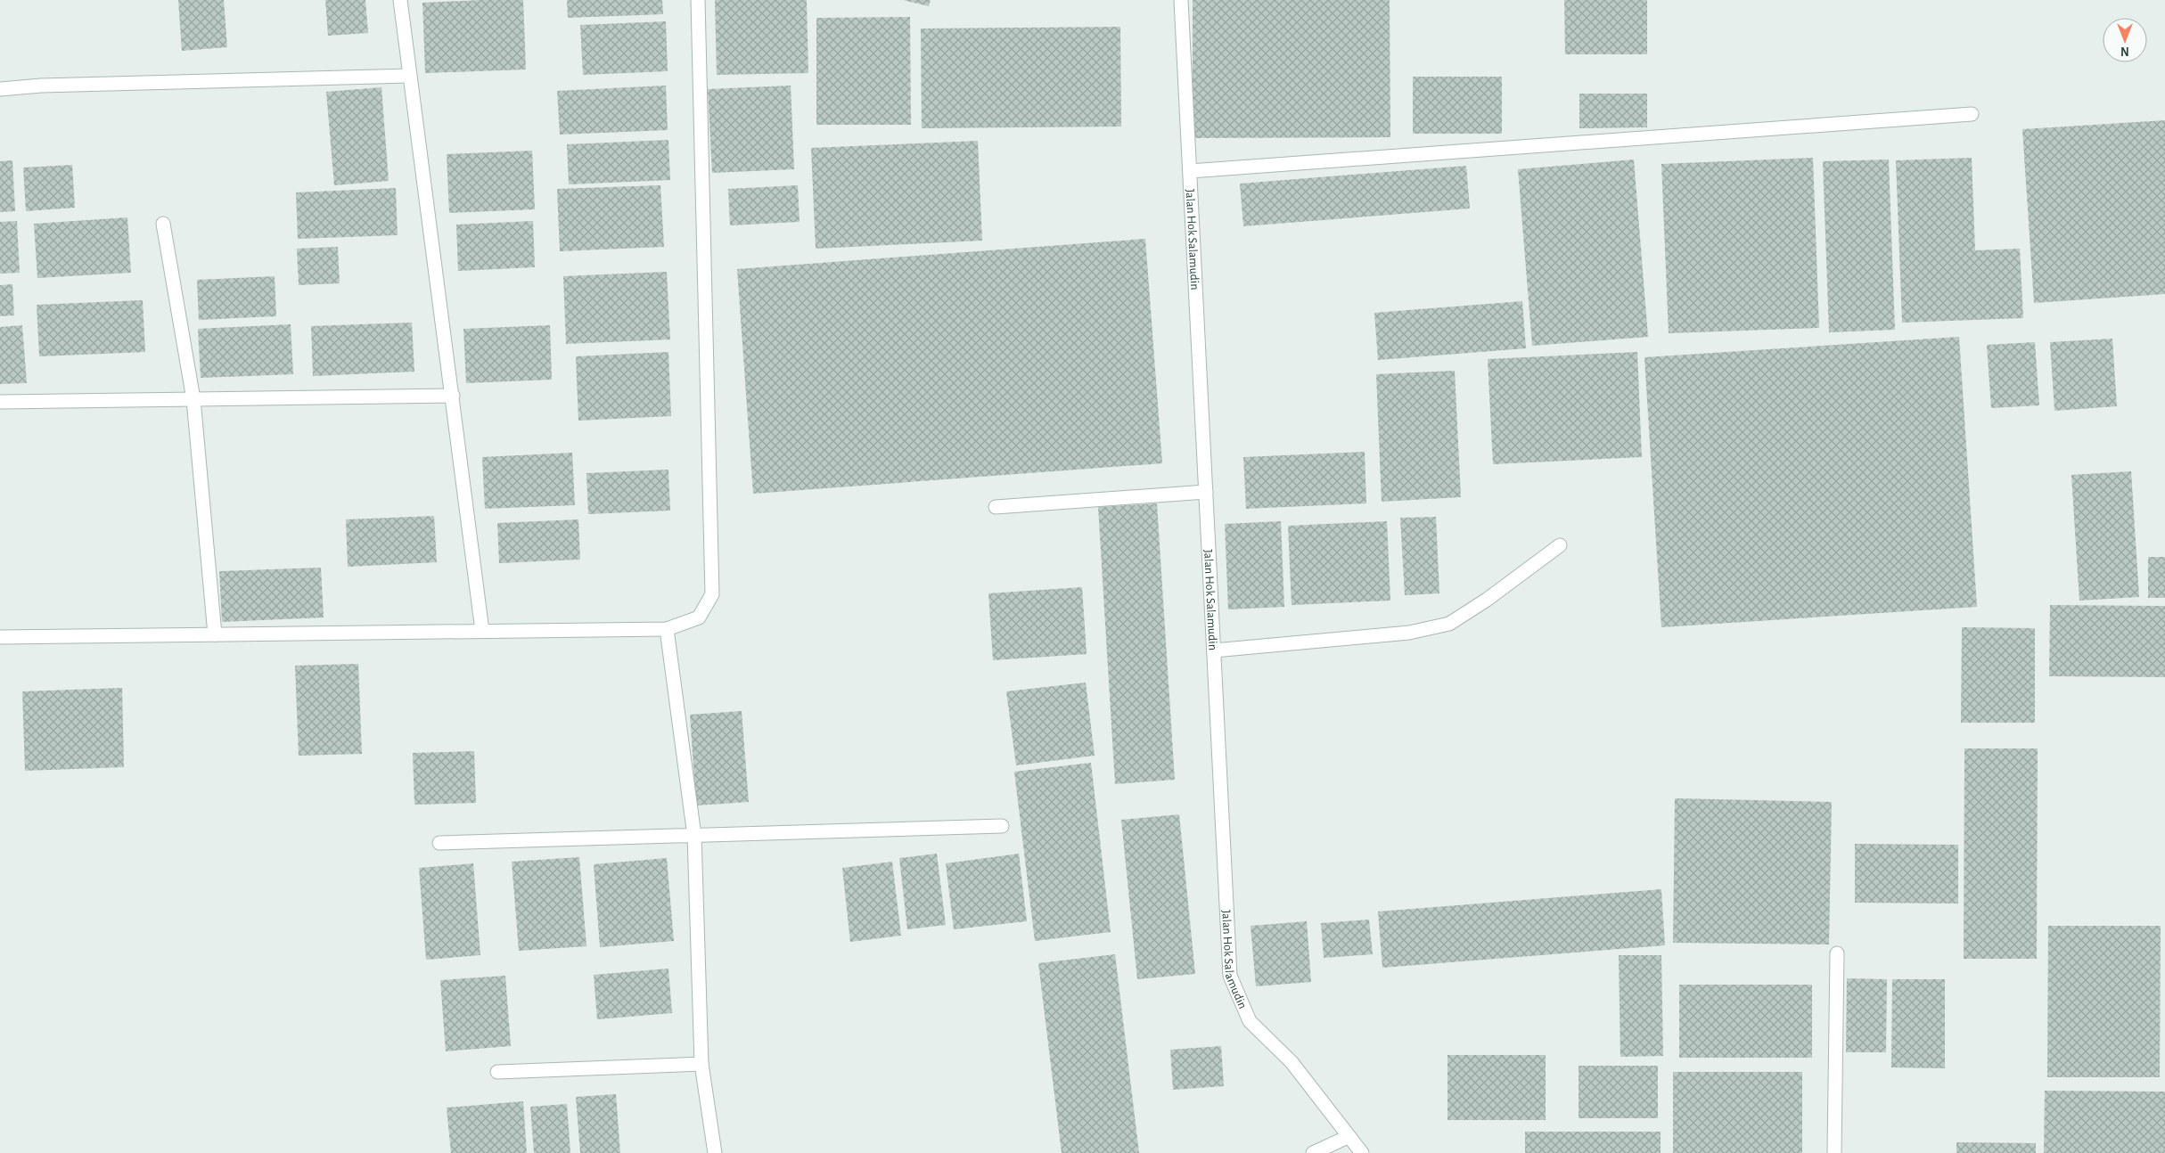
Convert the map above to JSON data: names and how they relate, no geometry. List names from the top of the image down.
{
  "streets": {
    "street": ["Jalan Hok Salamudin"]
  },
  "north": "bottom"
}
